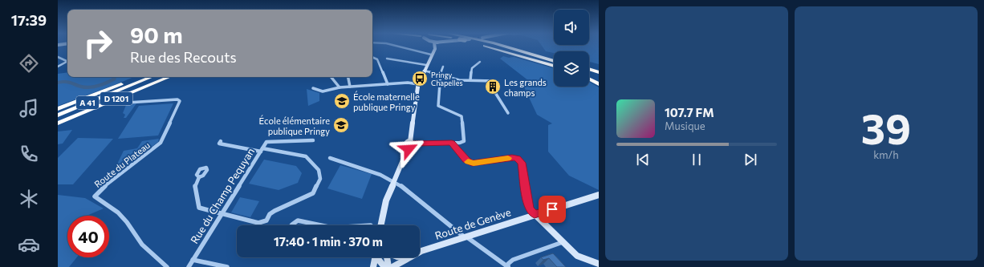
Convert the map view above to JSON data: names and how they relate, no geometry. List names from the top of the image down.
{
  "streets": {
    "highway": ["D 1201", "A 41"],
    "street": ["Route du Plateau", "Rue du Champ Pequyan", "Route de Genève"]
  },
  "places": {
    "bus stop": ["Pringy Chapelles"],
    "building": ["Les grands champs"],
    "school or university": ["École maternelle publique Pringy", "École élémentaire publique Pringy"]
  },
  "page": {
    "tabs": "17:39",
    "tile": ["39", "km/h"],
    "turn": ["90 m", "Rue des Recouts"],
    "song": ["107.7 FM", "Musique"],
    "limit": "40",
    "trip": "17:40 · 1 min · 370 m"
  }
}
